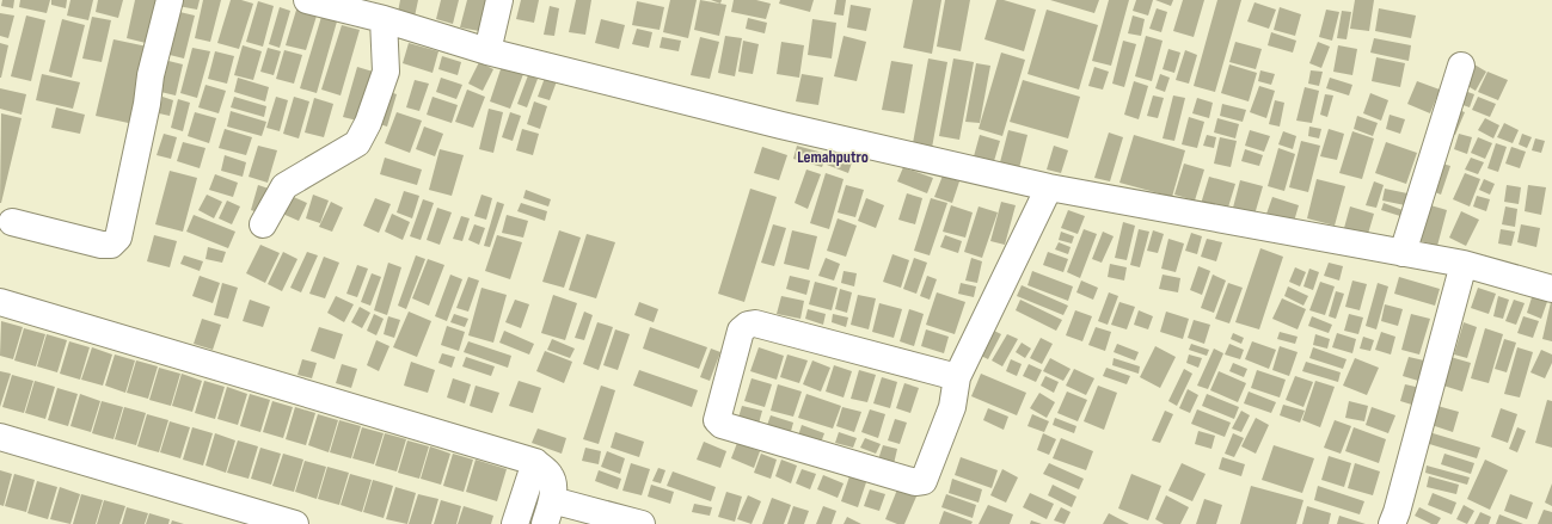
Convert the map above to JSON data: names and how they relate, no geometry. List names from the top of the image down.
{
  "districts": ["Lemahputro"]
}
